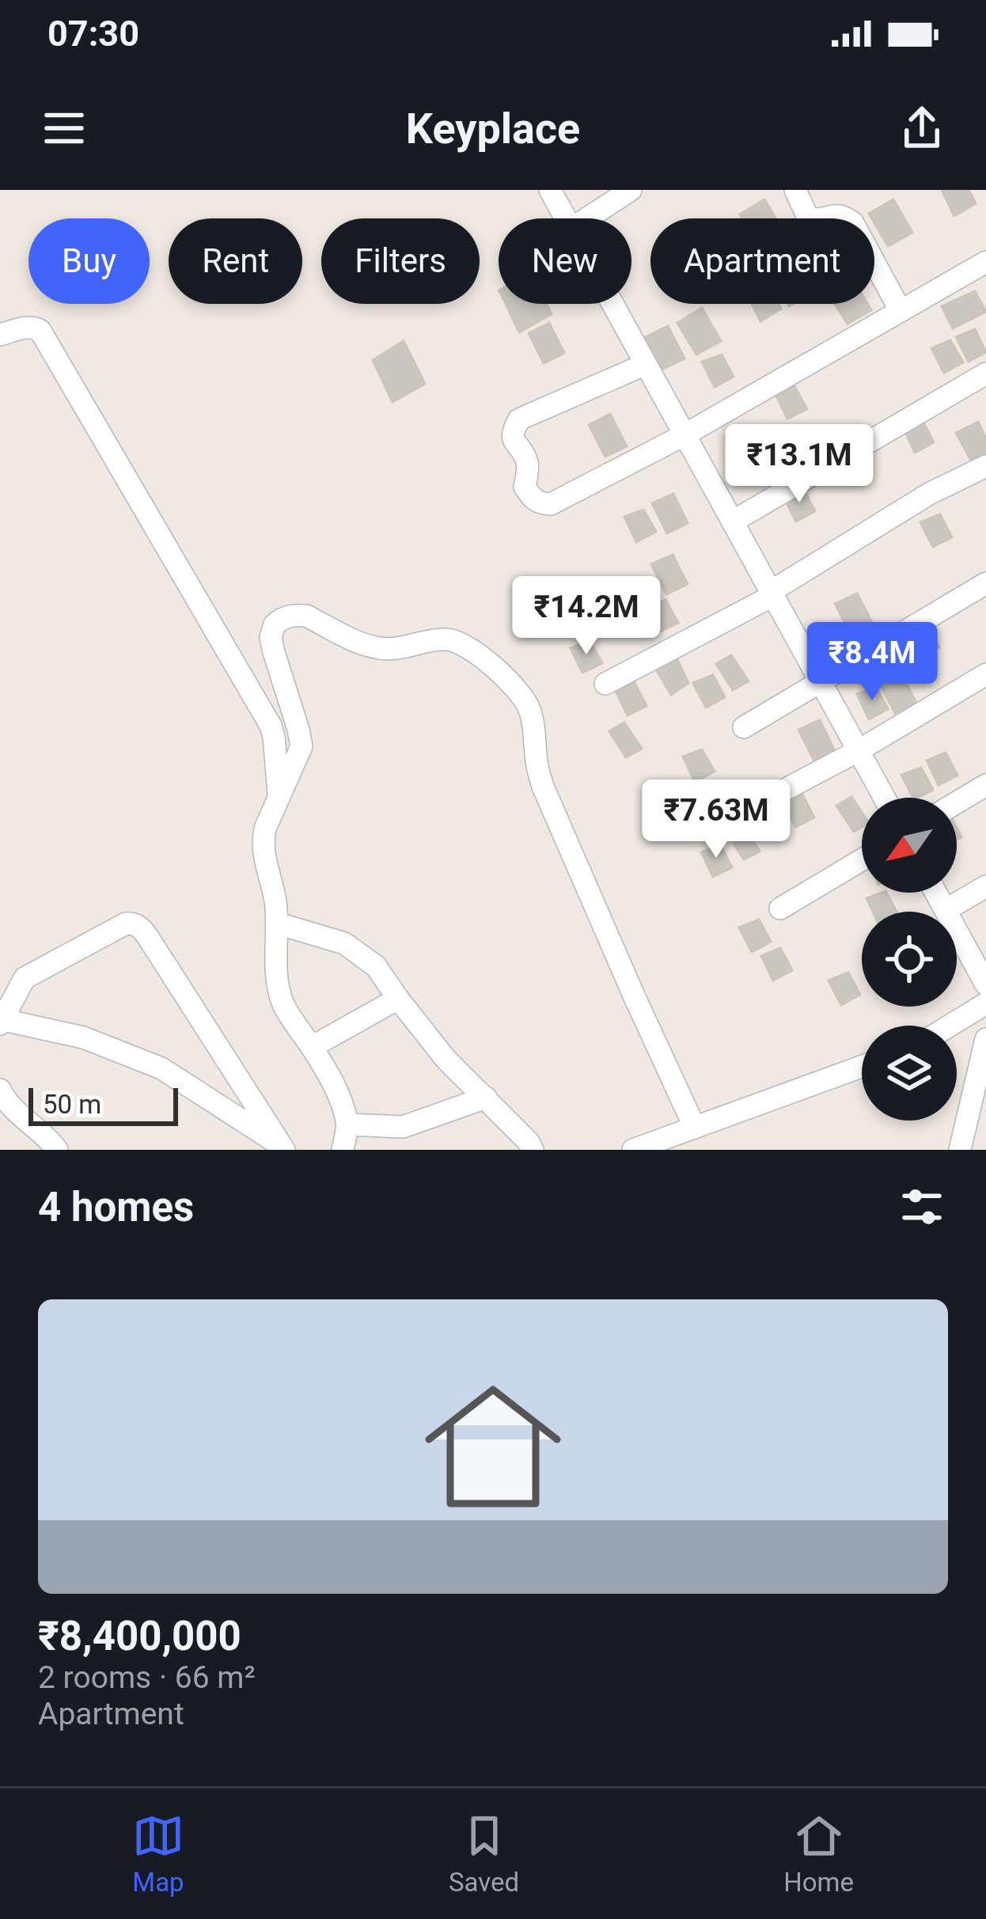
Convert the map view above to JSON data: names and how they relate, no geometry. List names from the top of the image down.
{
  "scale_bar": "50 m",
  "north": "bottom left",
  "page": {
    "status": "07:30",
    "header": "Keyplace",
    "chip": [
      "Buy",
      "Rent",
      "Filters",
      "New",
      "Apartment"
    ],
    "price": [
      "₹13.1M",
      "₹14.2M",
      "₹8.4M",
      "₹7.63M"
    ],
    "scale": "50 m",
    "heading": "4 homes",
    "list": [
      {
        "name": "₹8,400,000",
        "note": "2 rooms · 66 m² · Apartment"
      }
    ],
    "tabs": ["Map", "Saved", "Home"]
  }
}
